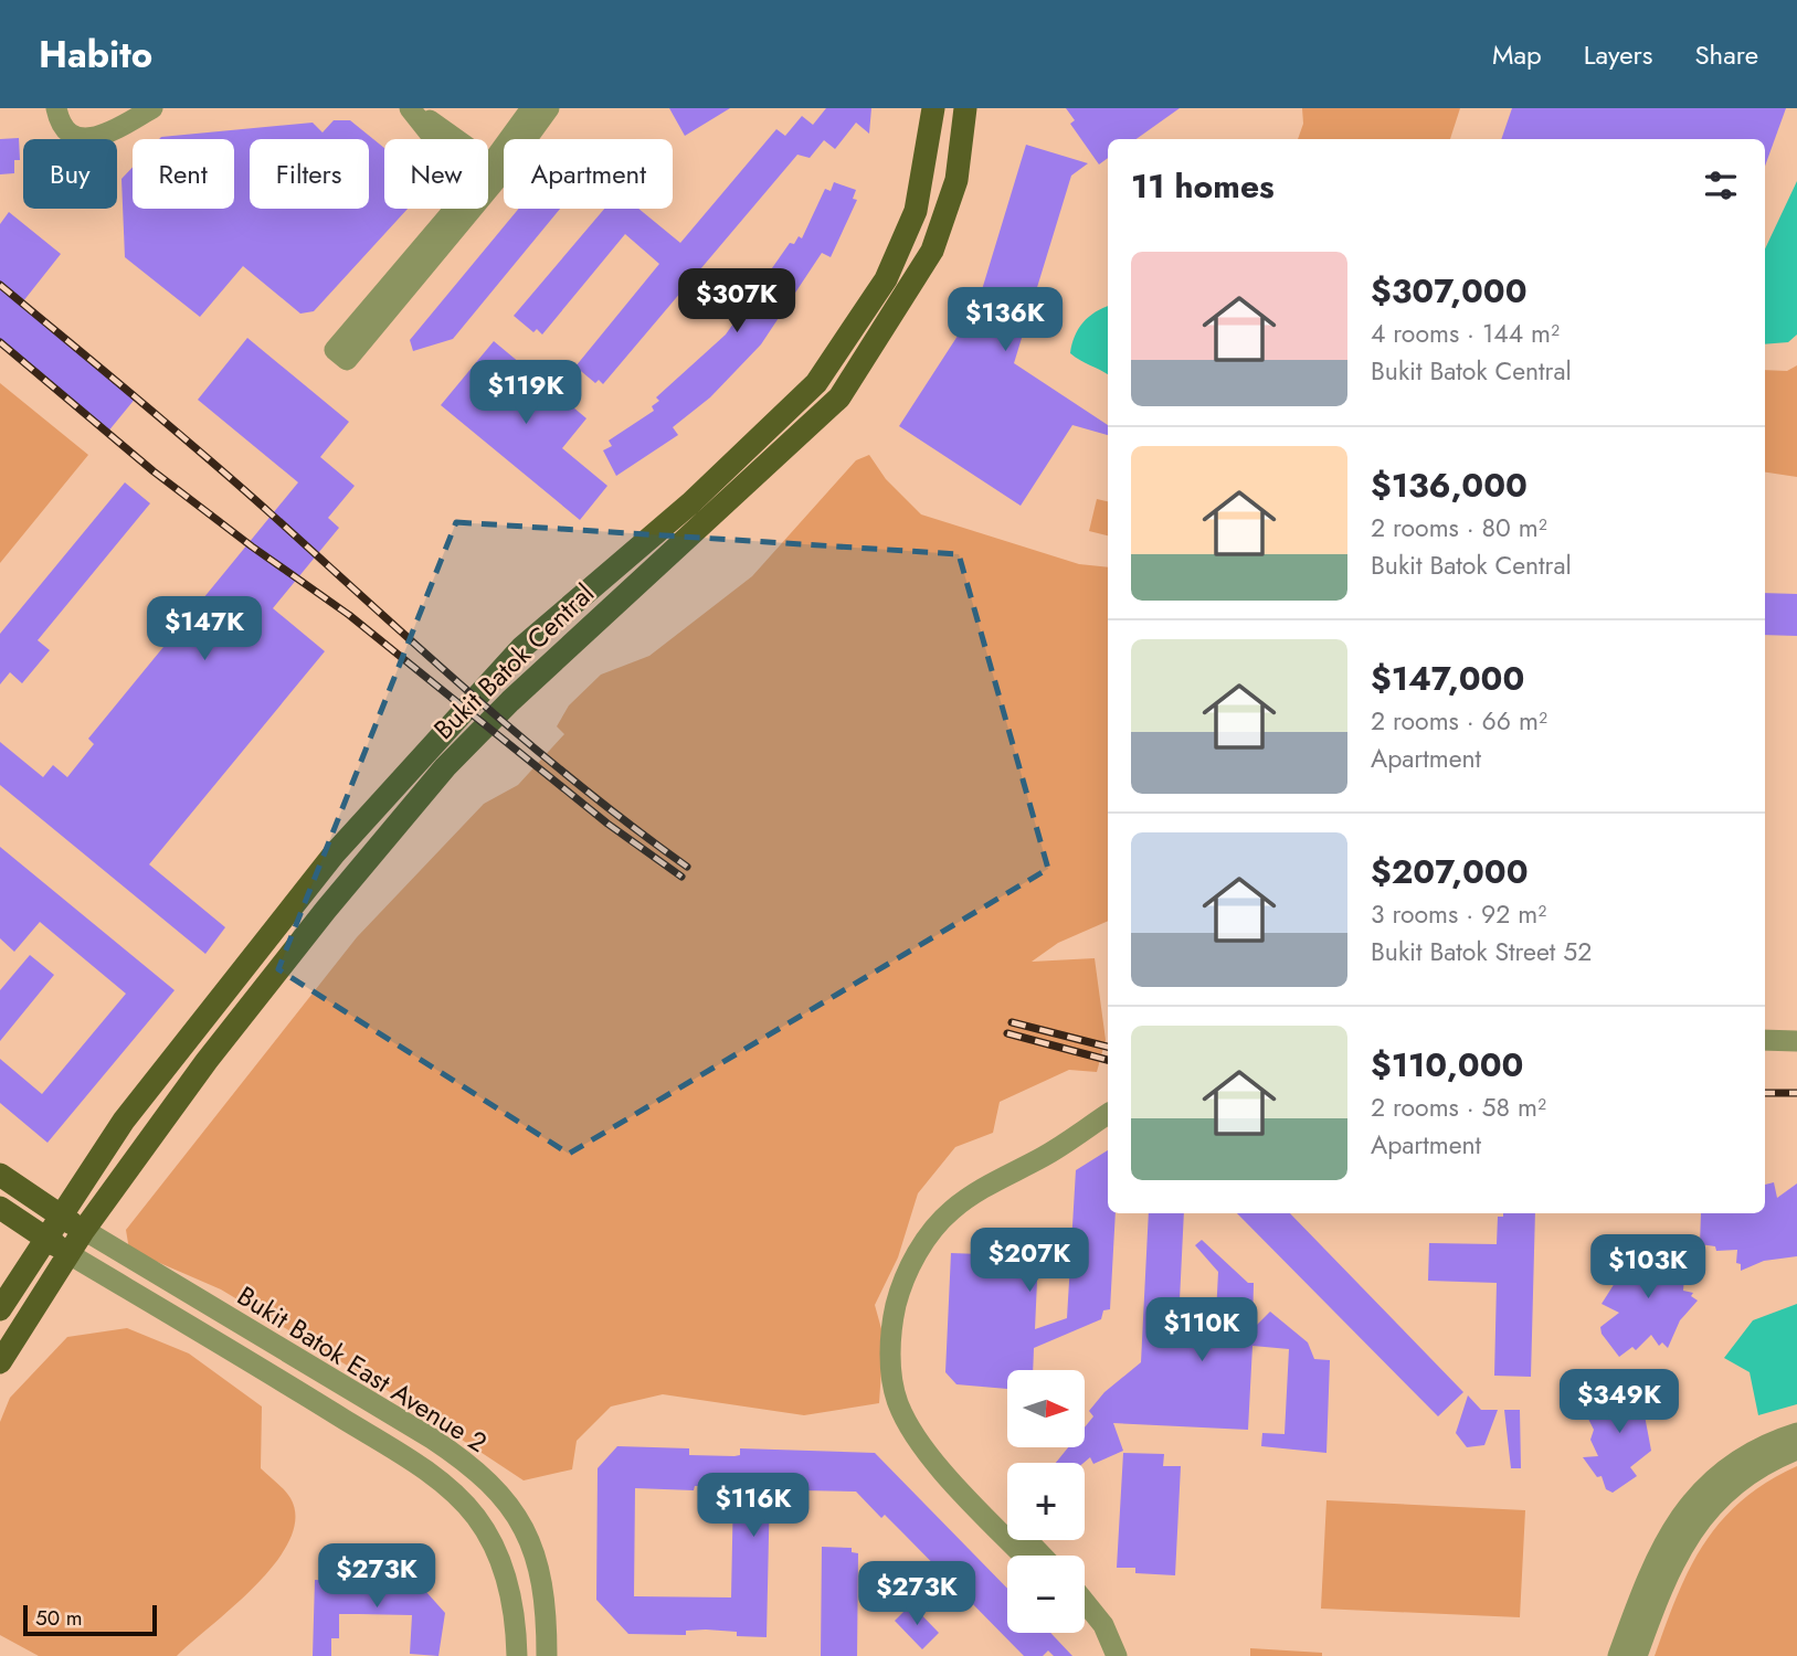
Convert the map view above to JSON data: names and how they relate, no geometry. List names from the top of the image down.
{
  "streets": {
    "main road": ["Bukit Batok Central"],
    "street": ["Bukit Batok East Avenue 2"]
  },
  "crossings": [
    ["Bukit Batok Central", "Bukit Batok East Avenue 2"]
  ],
  "scale_bar": "50 m",
  "north": "right",
  "page": {
    "header": "Habito",
    "nav": ["Map", "Layers", "Share"],
    "chip": [
      "Buy",
      "Rent",
      "Filters",
      "New",
      "Apartment"
    ],
    "heading": "11 homes",
    "list": [
      {
        "name": "$307,000",
        "note": "4 rooms · 144 m² · Bukit Batok Central"
      },
      {
        "name": "$136,000",
        "note": "2 rooms · 80 m² · Bukit Batok Central"
      },
      {
        "name": "$147,000",
        "note": "2 rooms · 66 m² · Apartment"
      },
      {
        "name": "$207,000",
        "note": "3 rooms · 92 m² · Bukit Batok Street 52"
      },
      {
        "name": "$110,000",
        "note": "2 rooms · 58 m² · Apartment"
      }
    ],
    "price": [
      "$307K",
      "$136K",
      "$119K",
      "$147K",
      "$207K",
      "$103K",
      "$110K",
      "$349K",
      "$116K",
      "$273K",
      "$273K"
    ],
    "map_buttons": ["+", "−"],
    "scale": "50 m"
  }
}
